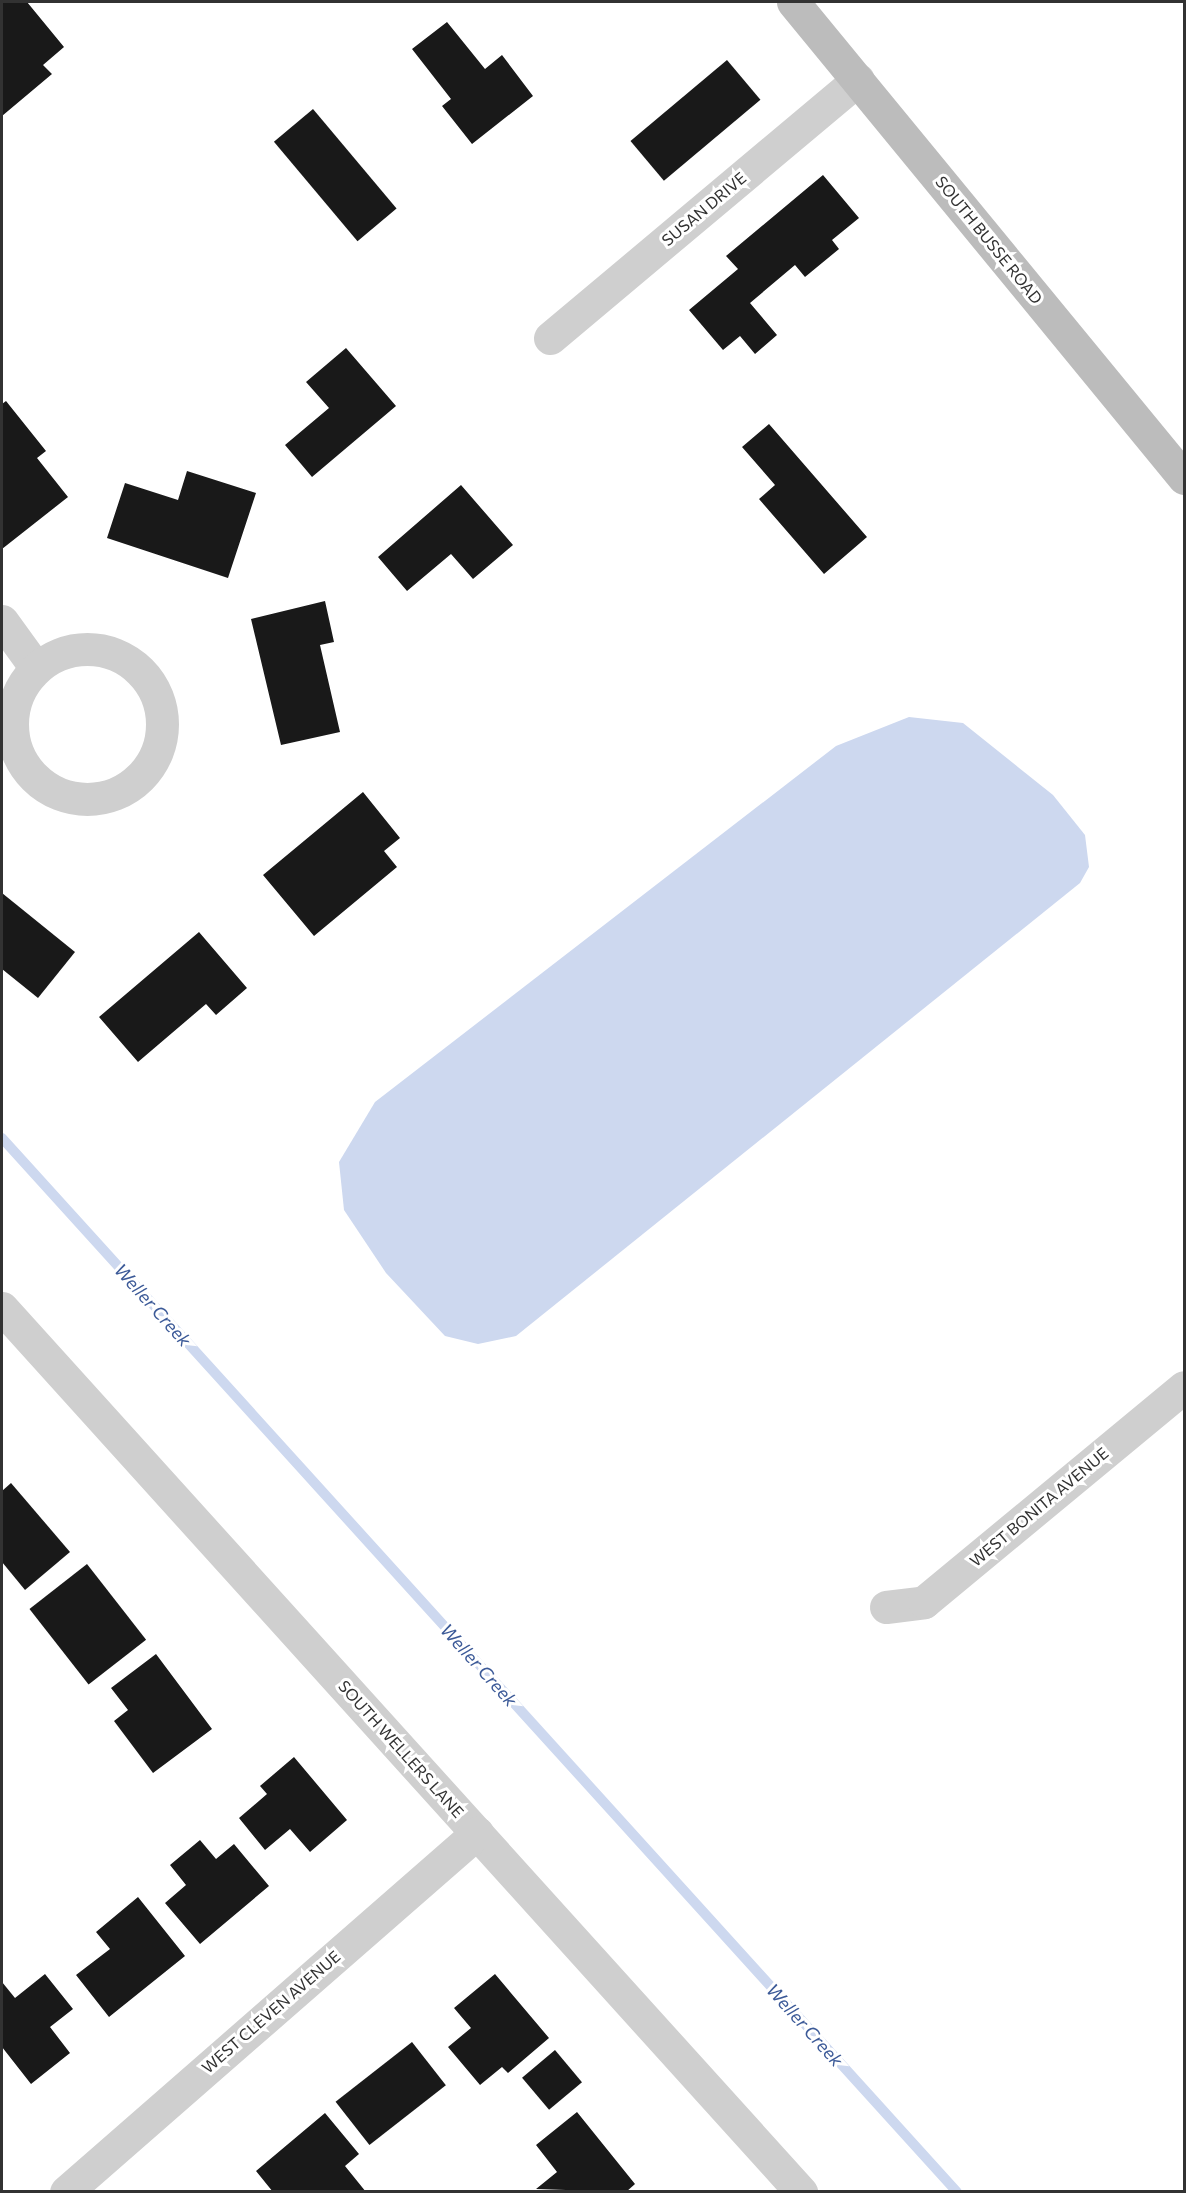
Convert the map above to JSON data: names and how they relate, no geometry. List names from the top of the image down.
{
  "streets": {
    "main road": ["SOUTH BUSSE ROAD"],
    "street": [
      "SUSAN DRIVE",
      "WEST BONITA AVENUE",
      "SOUTH WELLERS LANE",
      "WEST CLEVEN AVENUE"
    ]
  },
  "crossings": [
    ["SUSAN DRIVE", "SOUTH BUSSE ROAD"],
    ["SOUTH WELLERS LANE", "WEST CLEVEN AVENUE"]
  ],
  "water": ["Weller Creek"]
}
